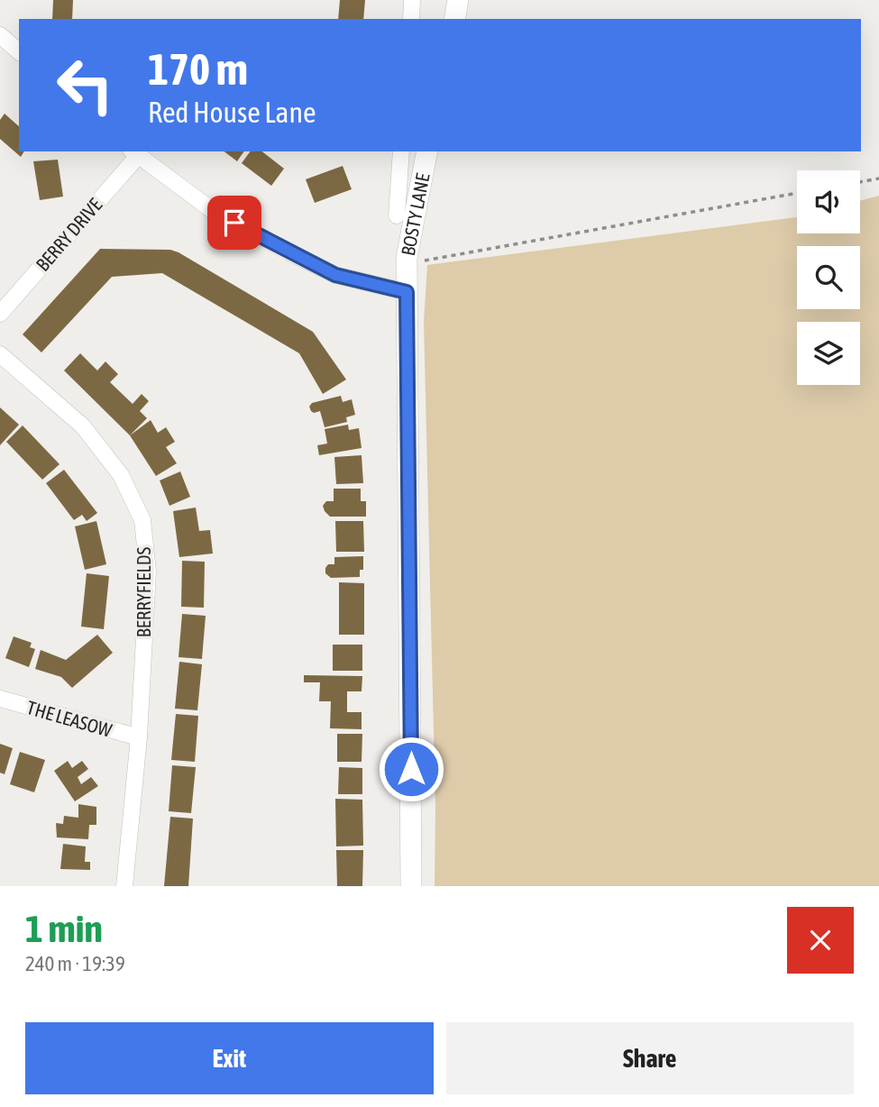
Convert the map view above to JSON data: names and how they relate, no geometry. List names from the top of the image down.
{
  "streets": {
    "main road": ["BOSTY LANE"],
    "street": ["BERRY DRIVE", "BERRYFIELDS", "THE LEASOW"]
  },
  "crossings": [
    ["BERRYFIELDS", "THE LEASOW"]
  ],
  "page": {
    "turn": ["170 m", "Red House Lane"],
    "heading": ["1 min", "240 m · 19:39"],
    "buttons": ["Exit", "Share"]
  }
}
